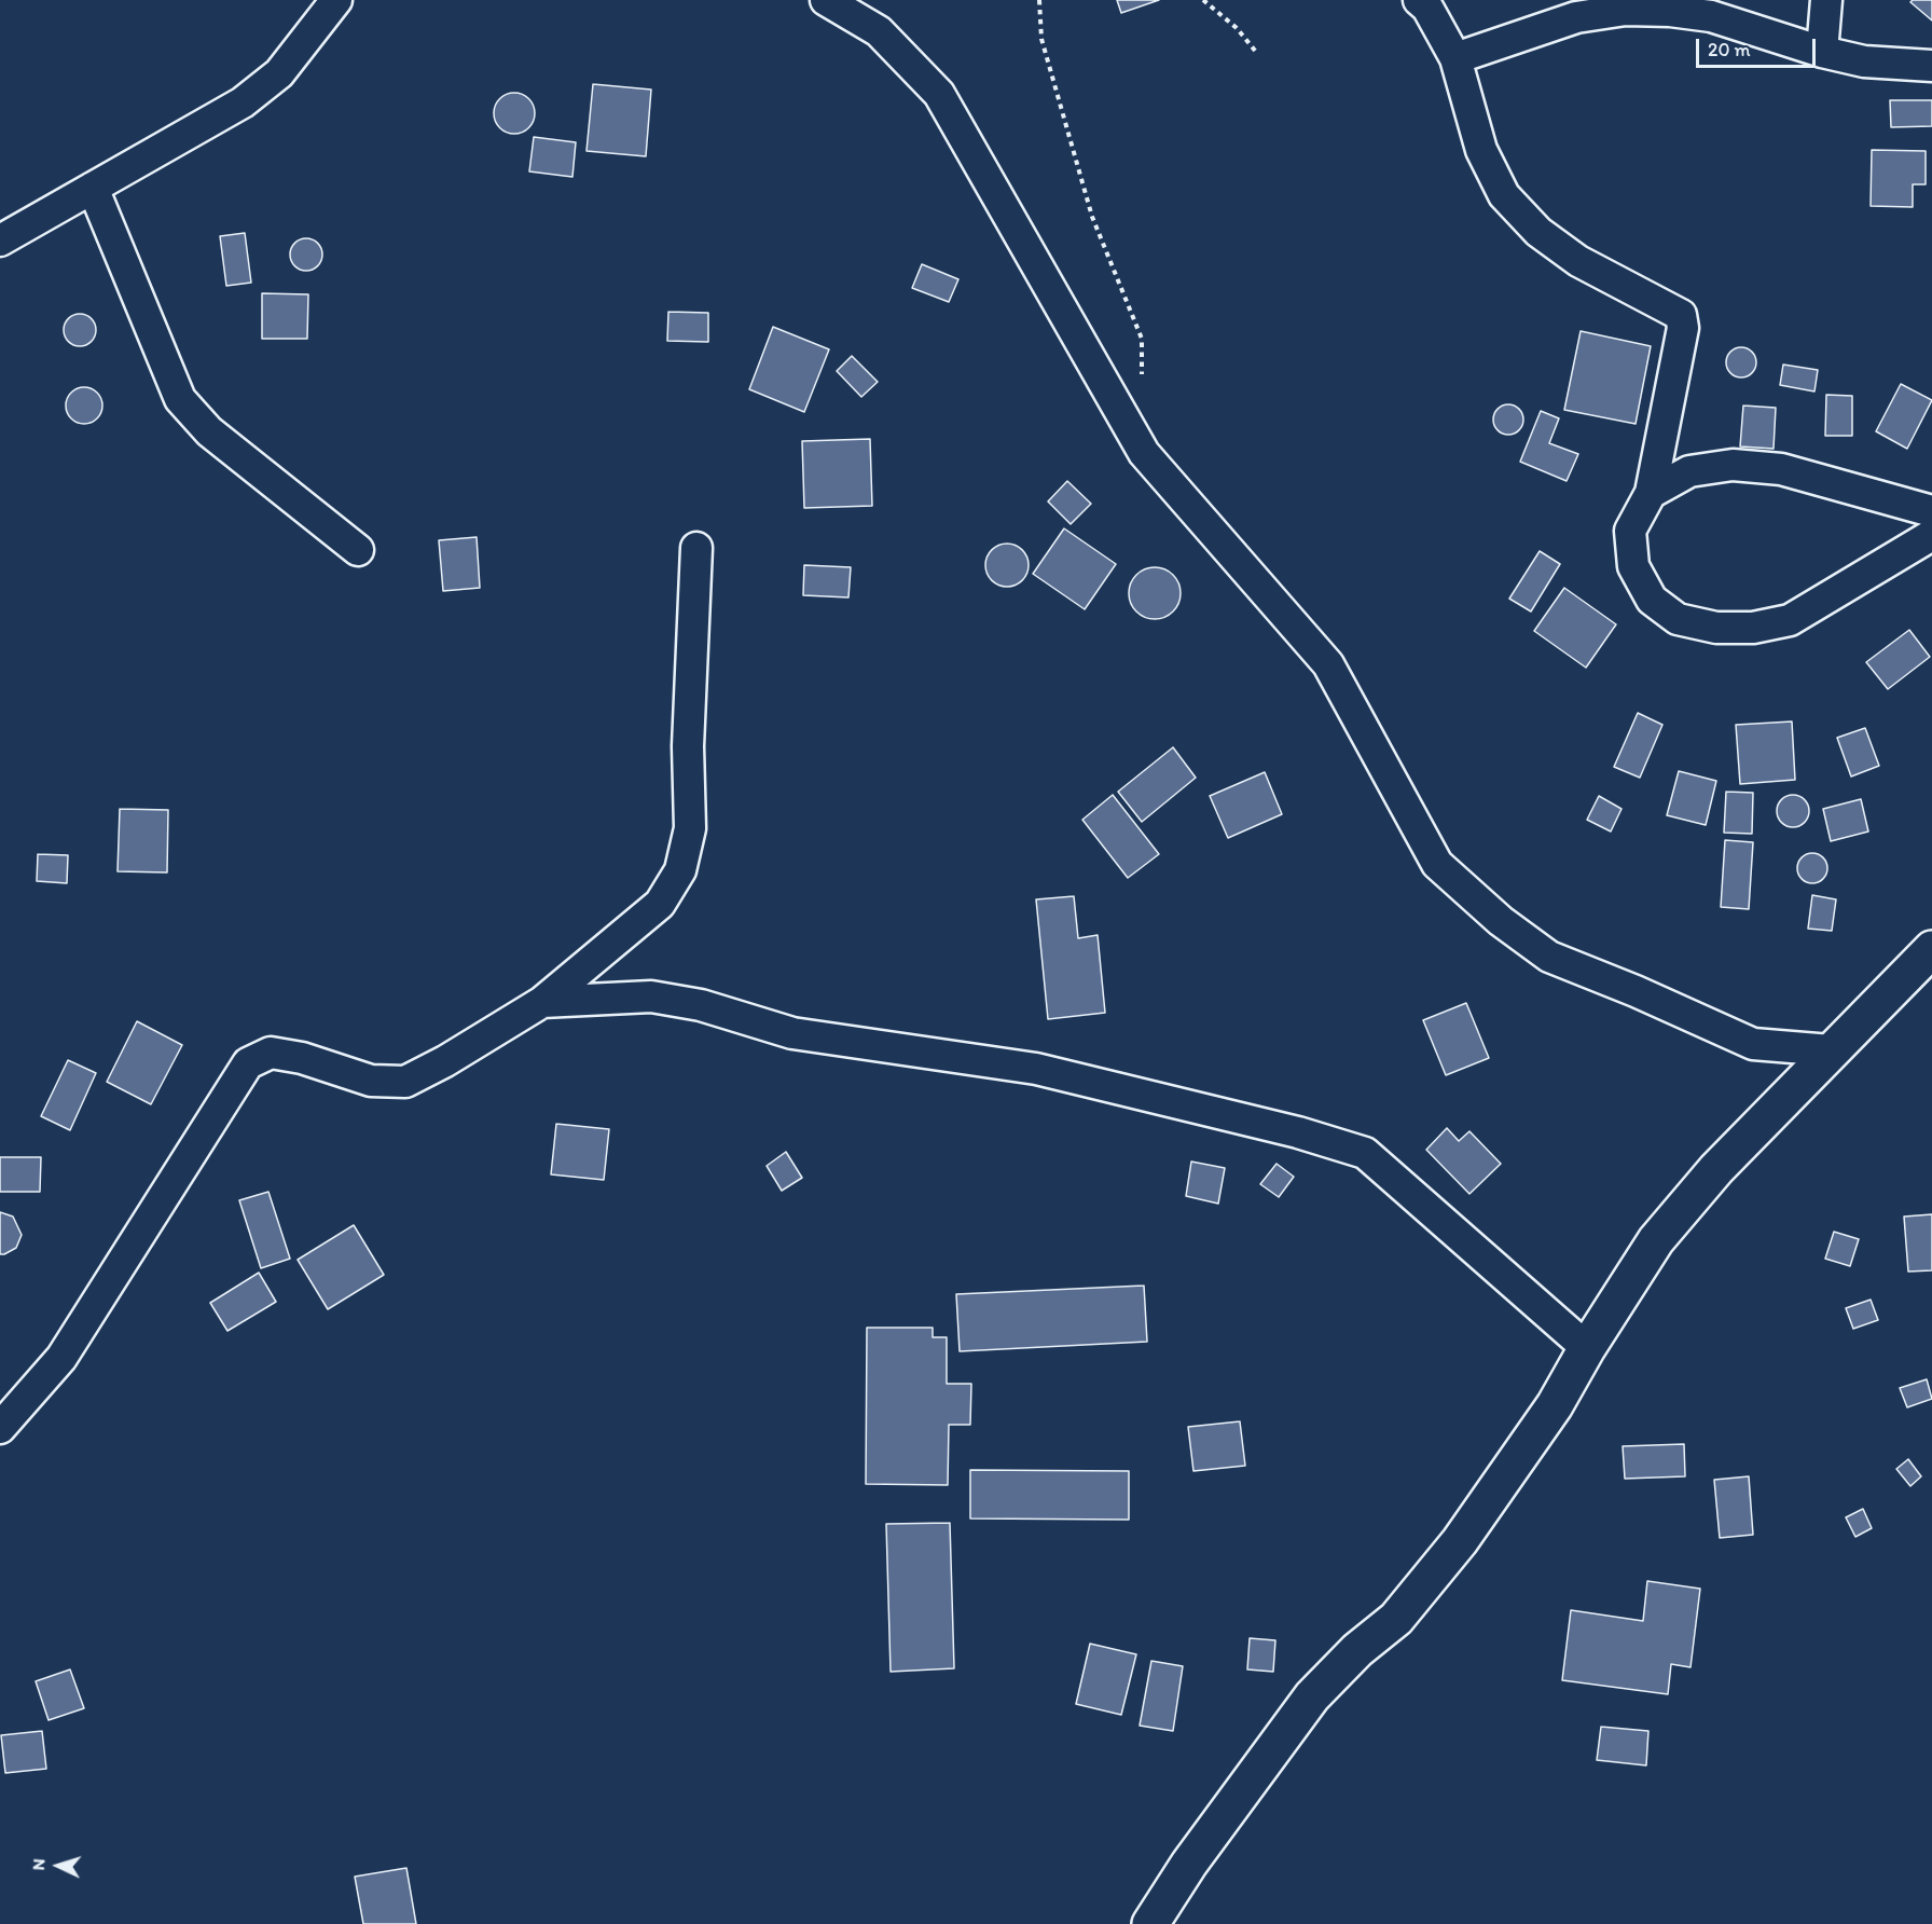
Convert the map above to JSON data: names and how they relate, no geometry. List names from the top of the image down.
{
  "scale_bar": "20 m",
  "north": "left"
}
